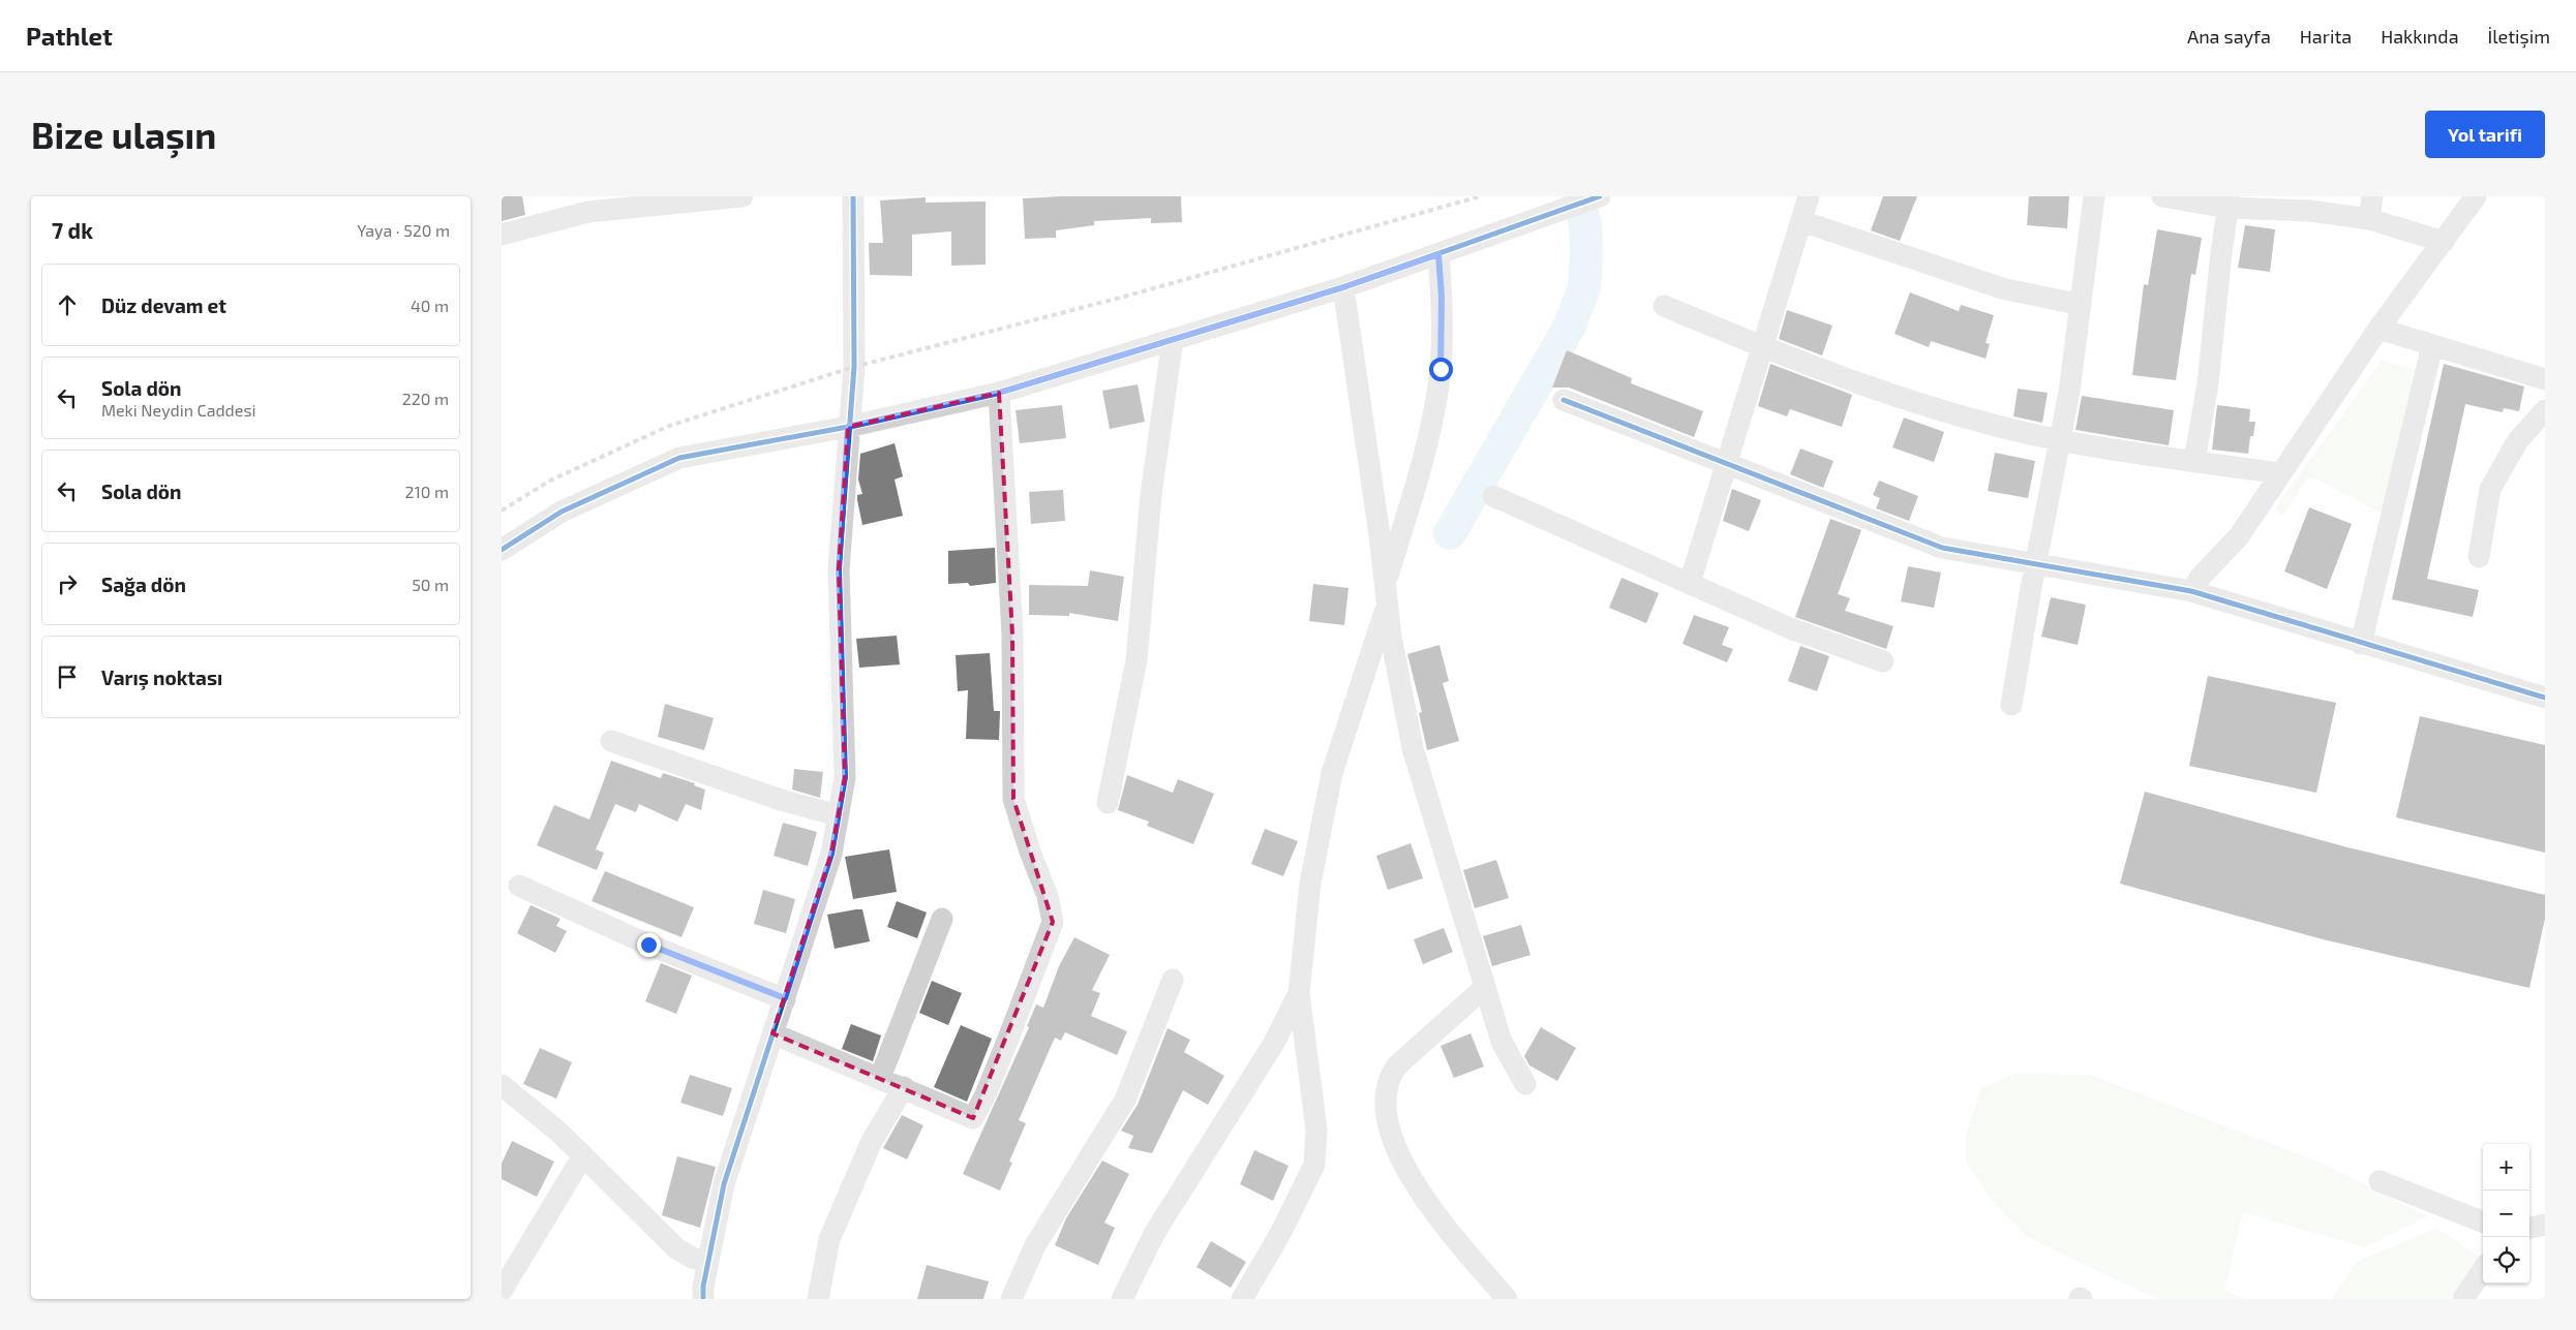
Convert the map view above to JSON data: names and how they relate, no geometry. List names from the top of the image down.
{
  "page": {
    "header": "Pathlet",
    "nav": [
      "Ana sayfa",
      "Harita",
      "Hakkında",
      "İletişim"
    ],
    "buttons": "Yol tarifi",
    "title": "Bize ulaşın",
    "heading": ["7 dk", "Yaya · 520 m"],
    "list": [
      ["Düz devam et", "40 m"],
      ["Sola dön", "Meki Neydin Caddesi", "220 m"],
      ["Sola dön", "210 m"],
      ["Sağa dön", "50 m"],
      "Varış noktası"
    ],
    "map_buttons": ["+", "−"]
  }
}
